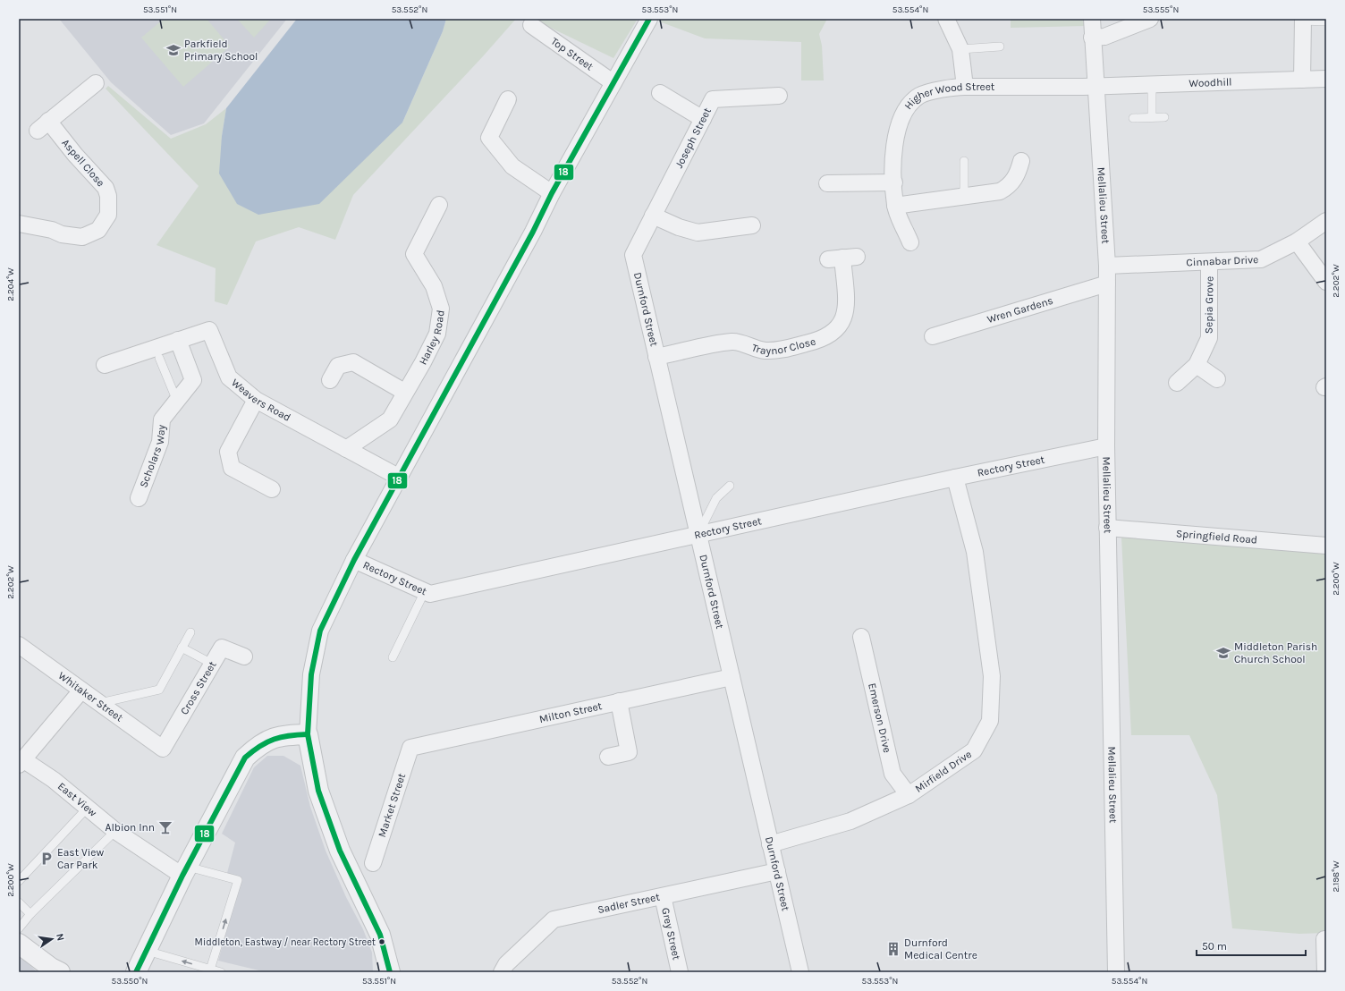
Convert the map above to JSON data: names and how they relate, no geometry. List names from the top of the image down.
{
  "streets": {
    "street": [
      "Top Street",
      "Woodhill",
      "Higher Wood Street",
      "Joseph Street",
      "Aspell Close",
      "Mellalieu Street",
      "Cinnabar Drive",
      "Sepia Grove",
      "Durnford Street",
      "Wren Gardens",
      "Harley Road",
      "Traynor Close",
      "Weavers Road",
      "Scholars Way",
      "Rectory Street",
      "Springfield Road",
      "Cross Street",
      "Whitaker Street",
      "Milton Street",
      "Emerson Drive",
      "Mirfield Drive",
      "East View",
      "Market Street",
      "Sadler Street",
      "Grey Street"
    ]
  },
  "crossings": [
    ["Woodhill", "Higher Wood Street"],
    ["Woodhill", "Mellalieu Street"],
    ["Higher Wood Street", "Mellalieu Street"],
    ["Joseph Street", "Durnford Street"],
    ["Mellalieu Street", "Cinnabar Drive"],
    ["Mellalieu Street", "Wren Gardens"],
    ["Mellalieu Street", "Rectory Street"],
    ["Mellalieu Street", "Springfield Road"],
    ["Cinnabar Drive", "Sepia Grove"],
    ["Durnford Street", "Traynor Close"],
    ["Durnford Street", "Rectory Street"],
    ["Durnford Street", "Milton Street"],
    ["Durnford Street", "Mirfield Drive"],
    ["Durnford Street", "Sadler Street"],
    ["Harley Road", "Weavers Road"],
    ["Weavers Road", "Scholars Way"],
    ["Rectory Street", "Mirfield Drive"],
    ["Cross Street", "Whitaker Street"],
    ["Milton Street", "Market Street"],
    ["Emerson Drive", "Mirfield Drive"],
    ["Sadler Street", "Grey Street"]
  ],
  "places": {
    "school or university": ["Parkfield Primary School", "Middleton Parish Church School"],
    "bar": ["Albion Inn"],
    "parking": ["East View Car Park"],
    "other": ["Middleton, Eastway / near Rectory Street"],
    "building": ["Durnford Medical Centre"]
  },
  "lines": ["transit line 18"],
  "scale_bar": "50 m",
  "north": "right",
  "coordinates": [
    "53.551°N",
    "53.552°N",
    "53.553°N",
    "53.554°N",
    "53.555°N",
    "2.202°W",
    "2.204°W",
    "2.200°W",
    "2.198°W",
    "53.550°N"
  ]
}
